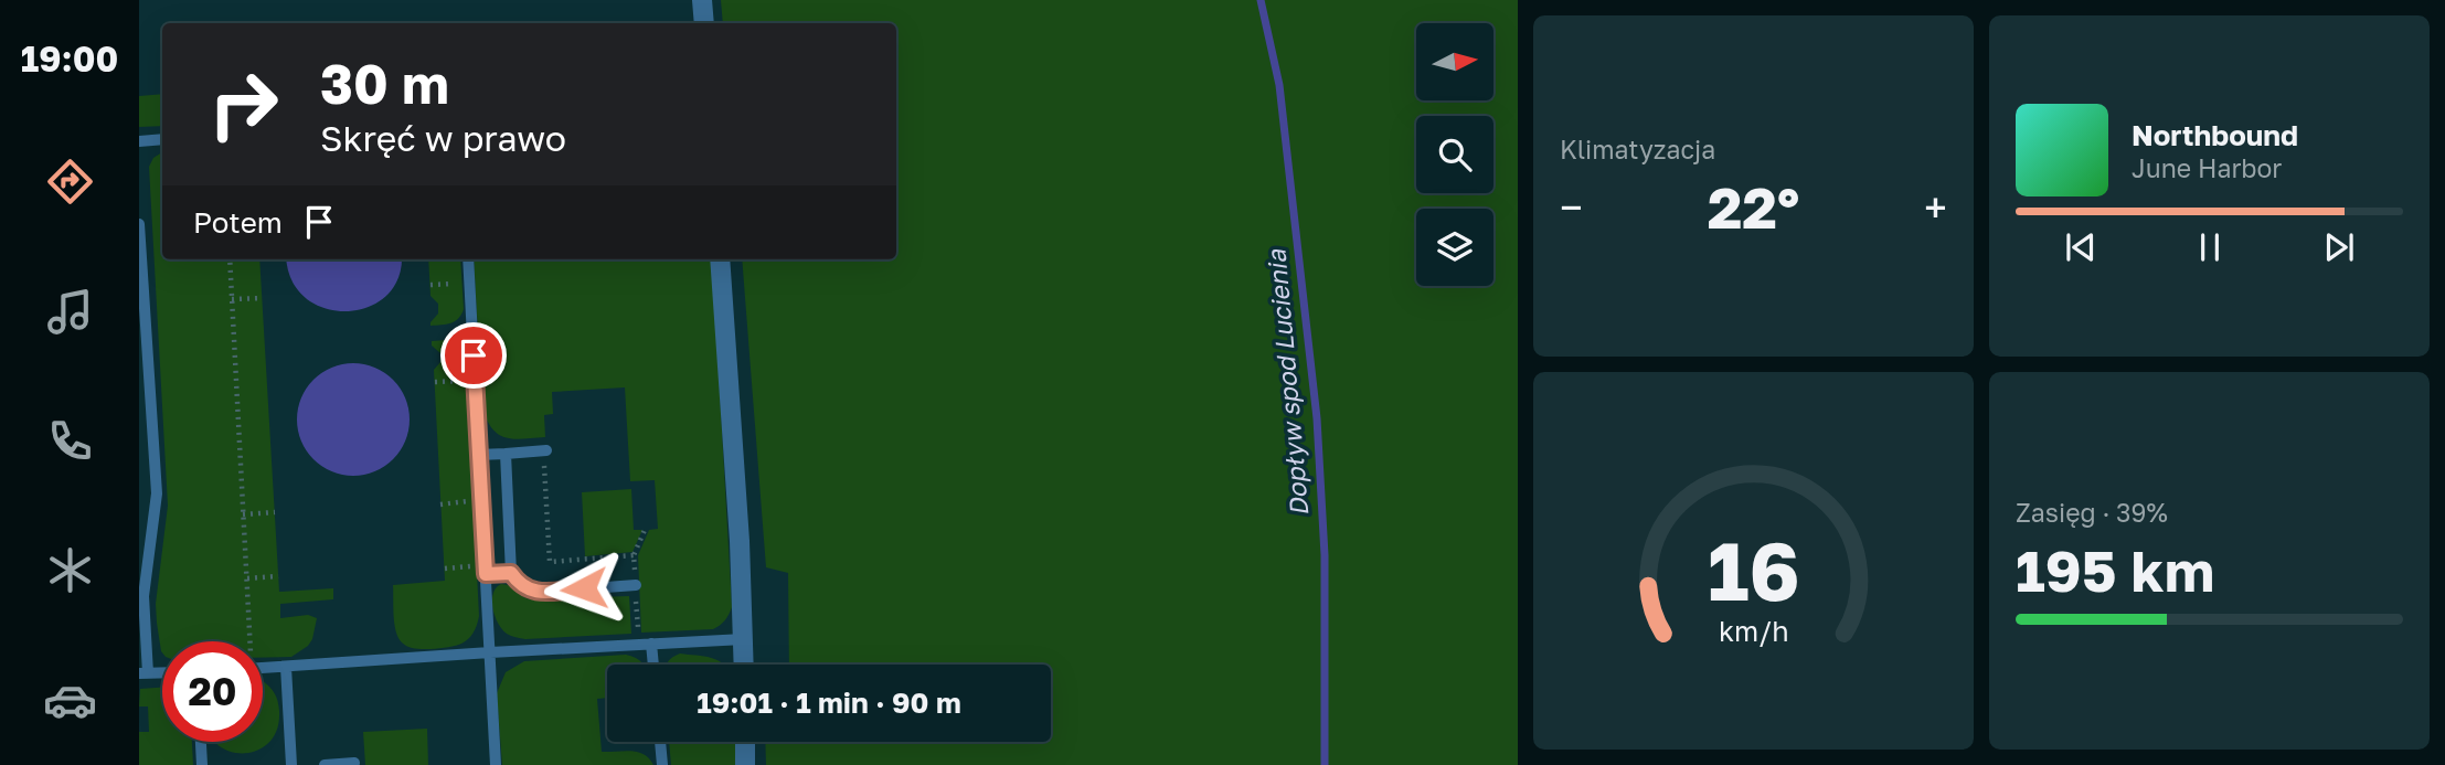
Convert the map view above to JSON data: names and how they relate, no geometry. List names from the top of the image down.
{
  "water": ["Dopływ spod Lucienia"],
  "north": "right",
  "page": {
    "tabs": "19:00",
    "tile": [
      "Klimatyzacja",
      ["Zasięg · 39%", "195 km"]
    ],
    "turn": ["30 m", "Skręć w prawo"],
    "song": ["Northbound", "June Harbor"],
    "heat": ["−", "22°", "+"],
    "then": "Potem",
    "limit": "20",
    "trip": "19:01 · 1 min · 90 m",
    "gauge": ["16", "km/h"]
  }
}
